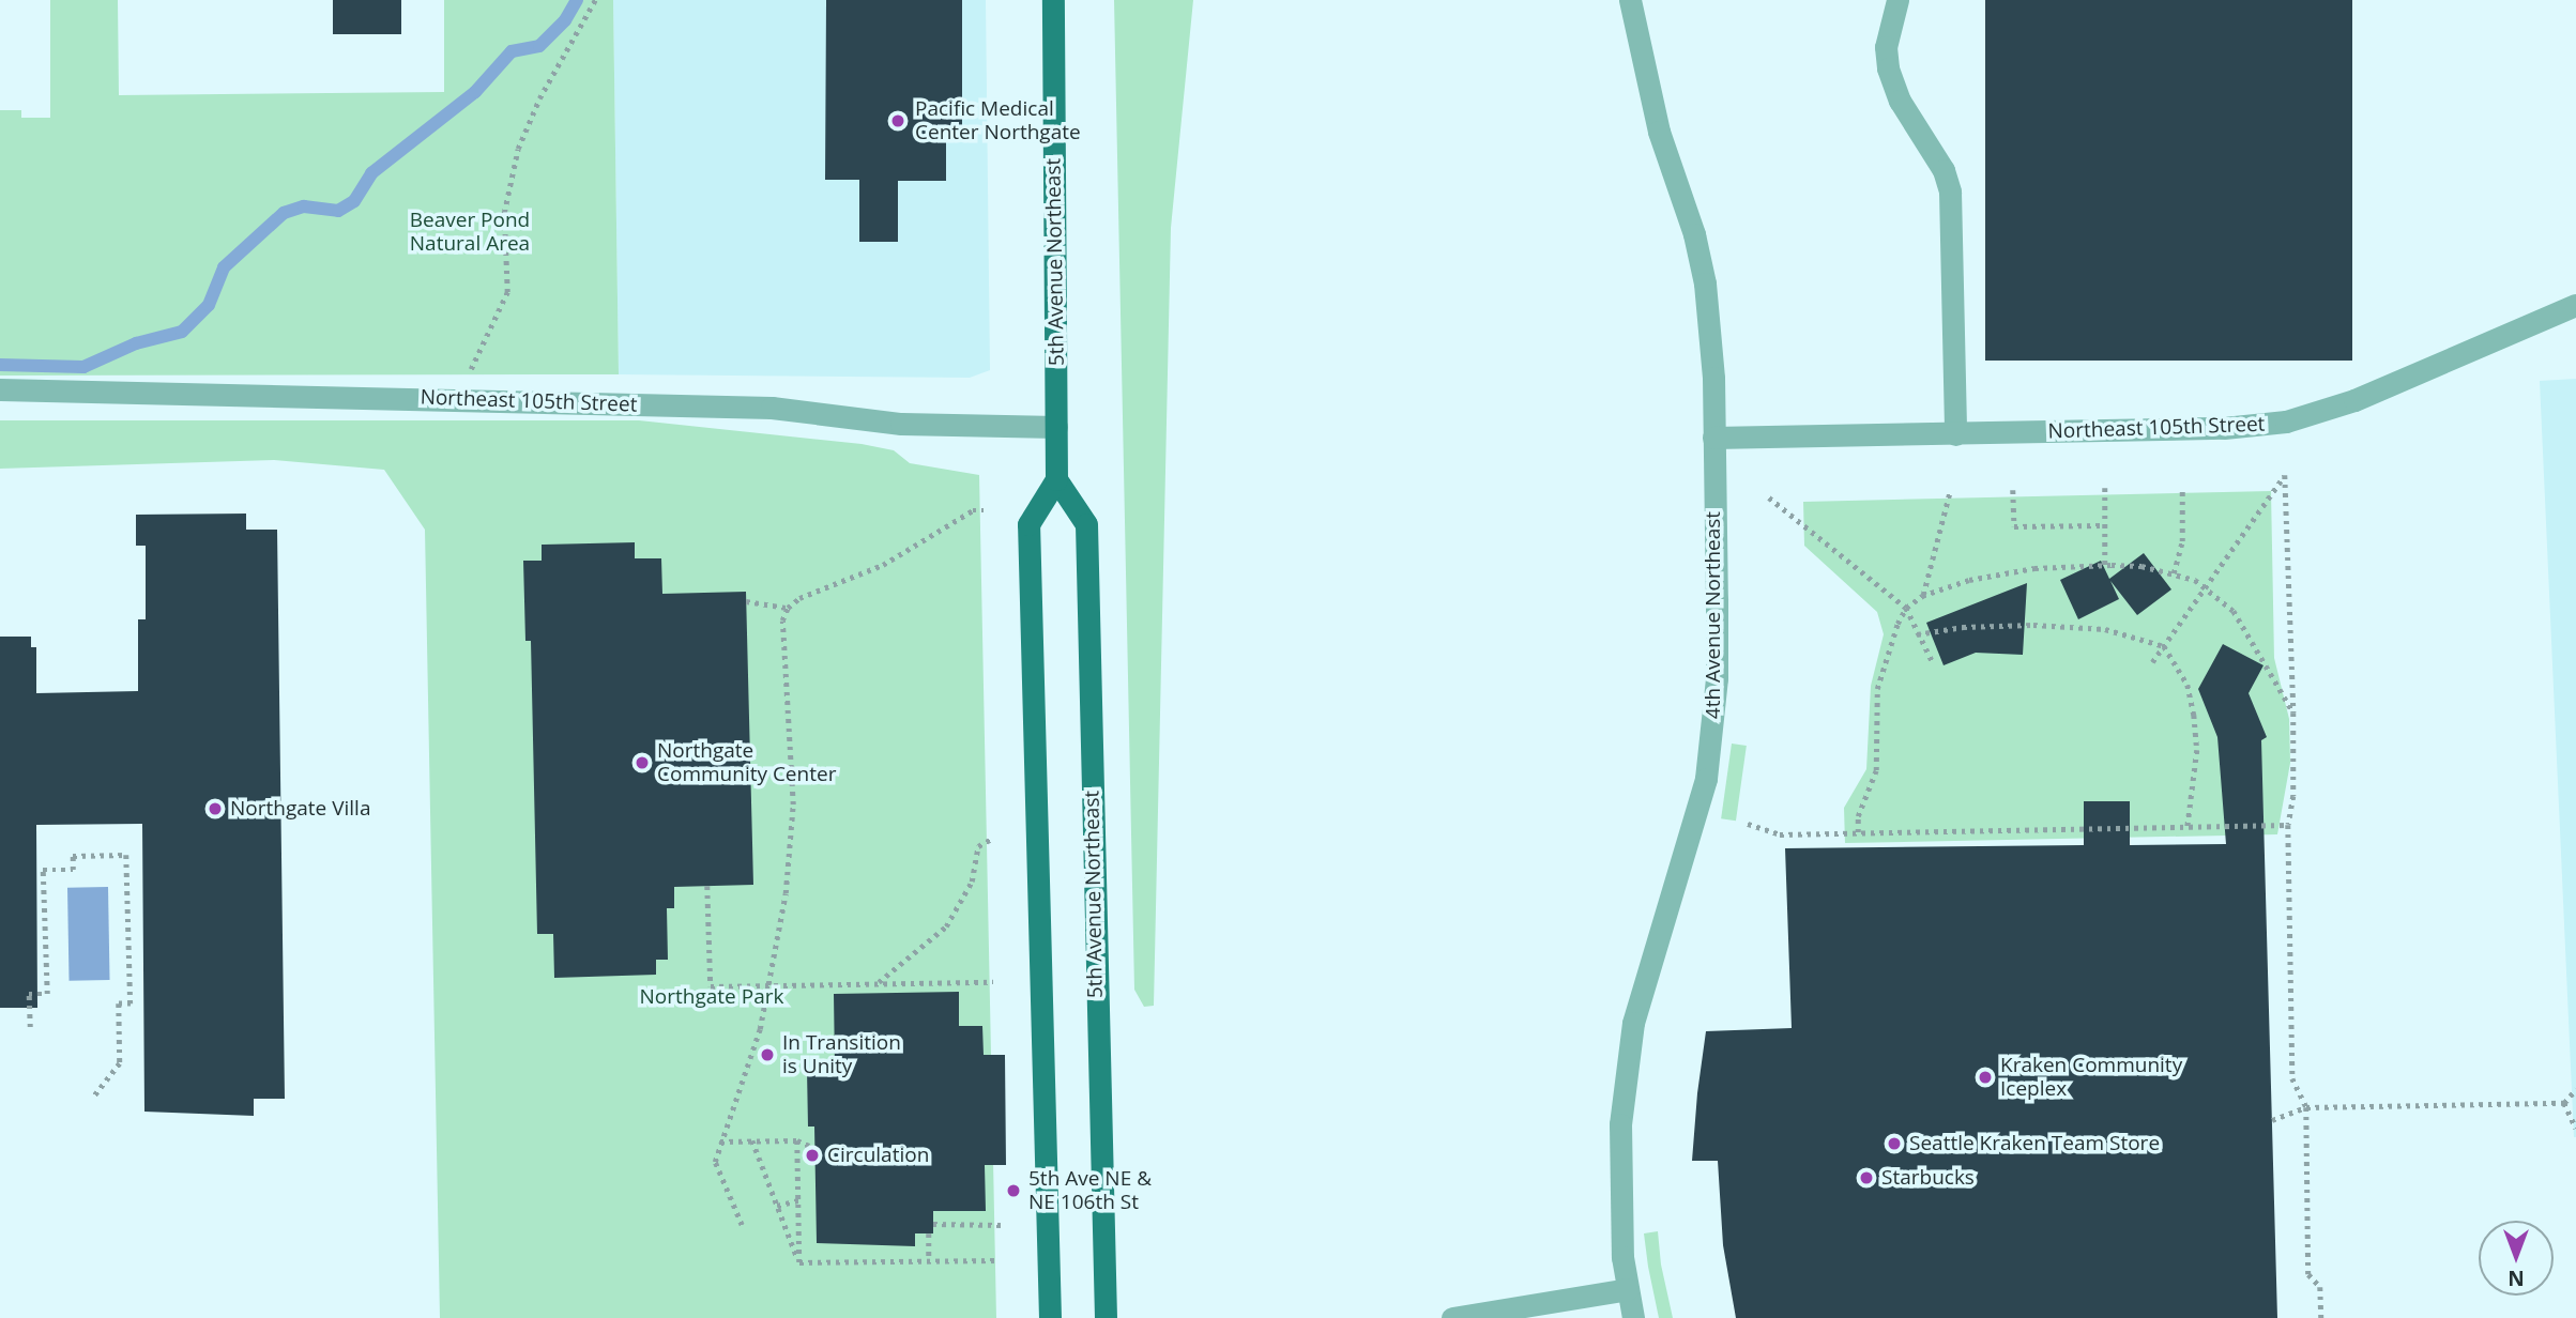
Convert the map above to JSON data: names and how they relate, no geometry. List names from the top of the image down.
{
  "streets": {
    "main road": ["5th Avenue Northeast"],
    "street": ["Northeast 105th Street", "4th Avenue Northeast"]
  },
  "crossings": [
    ["5th Avenue Northeast", "Northeast 105th Street"],
    ["Northeast 105th Street", "4th Avenue Northeast"]
  ],
  "parks": ["Beaver Pond Natural Area", "Northgate Park"],
  "places": [
    "Pacific Medical Center Northgate",
    "Northgate Community Center",
    "Northgate Villa",
    "In Transition is Unity",
    "Kraken Community Iceplex",
    "Seattle Kraken Team Store",
    "Circulation",
    "Starbucks",
    "5th Ave NE & NE 106th St"
  ],
  "north": "bottom"
}
